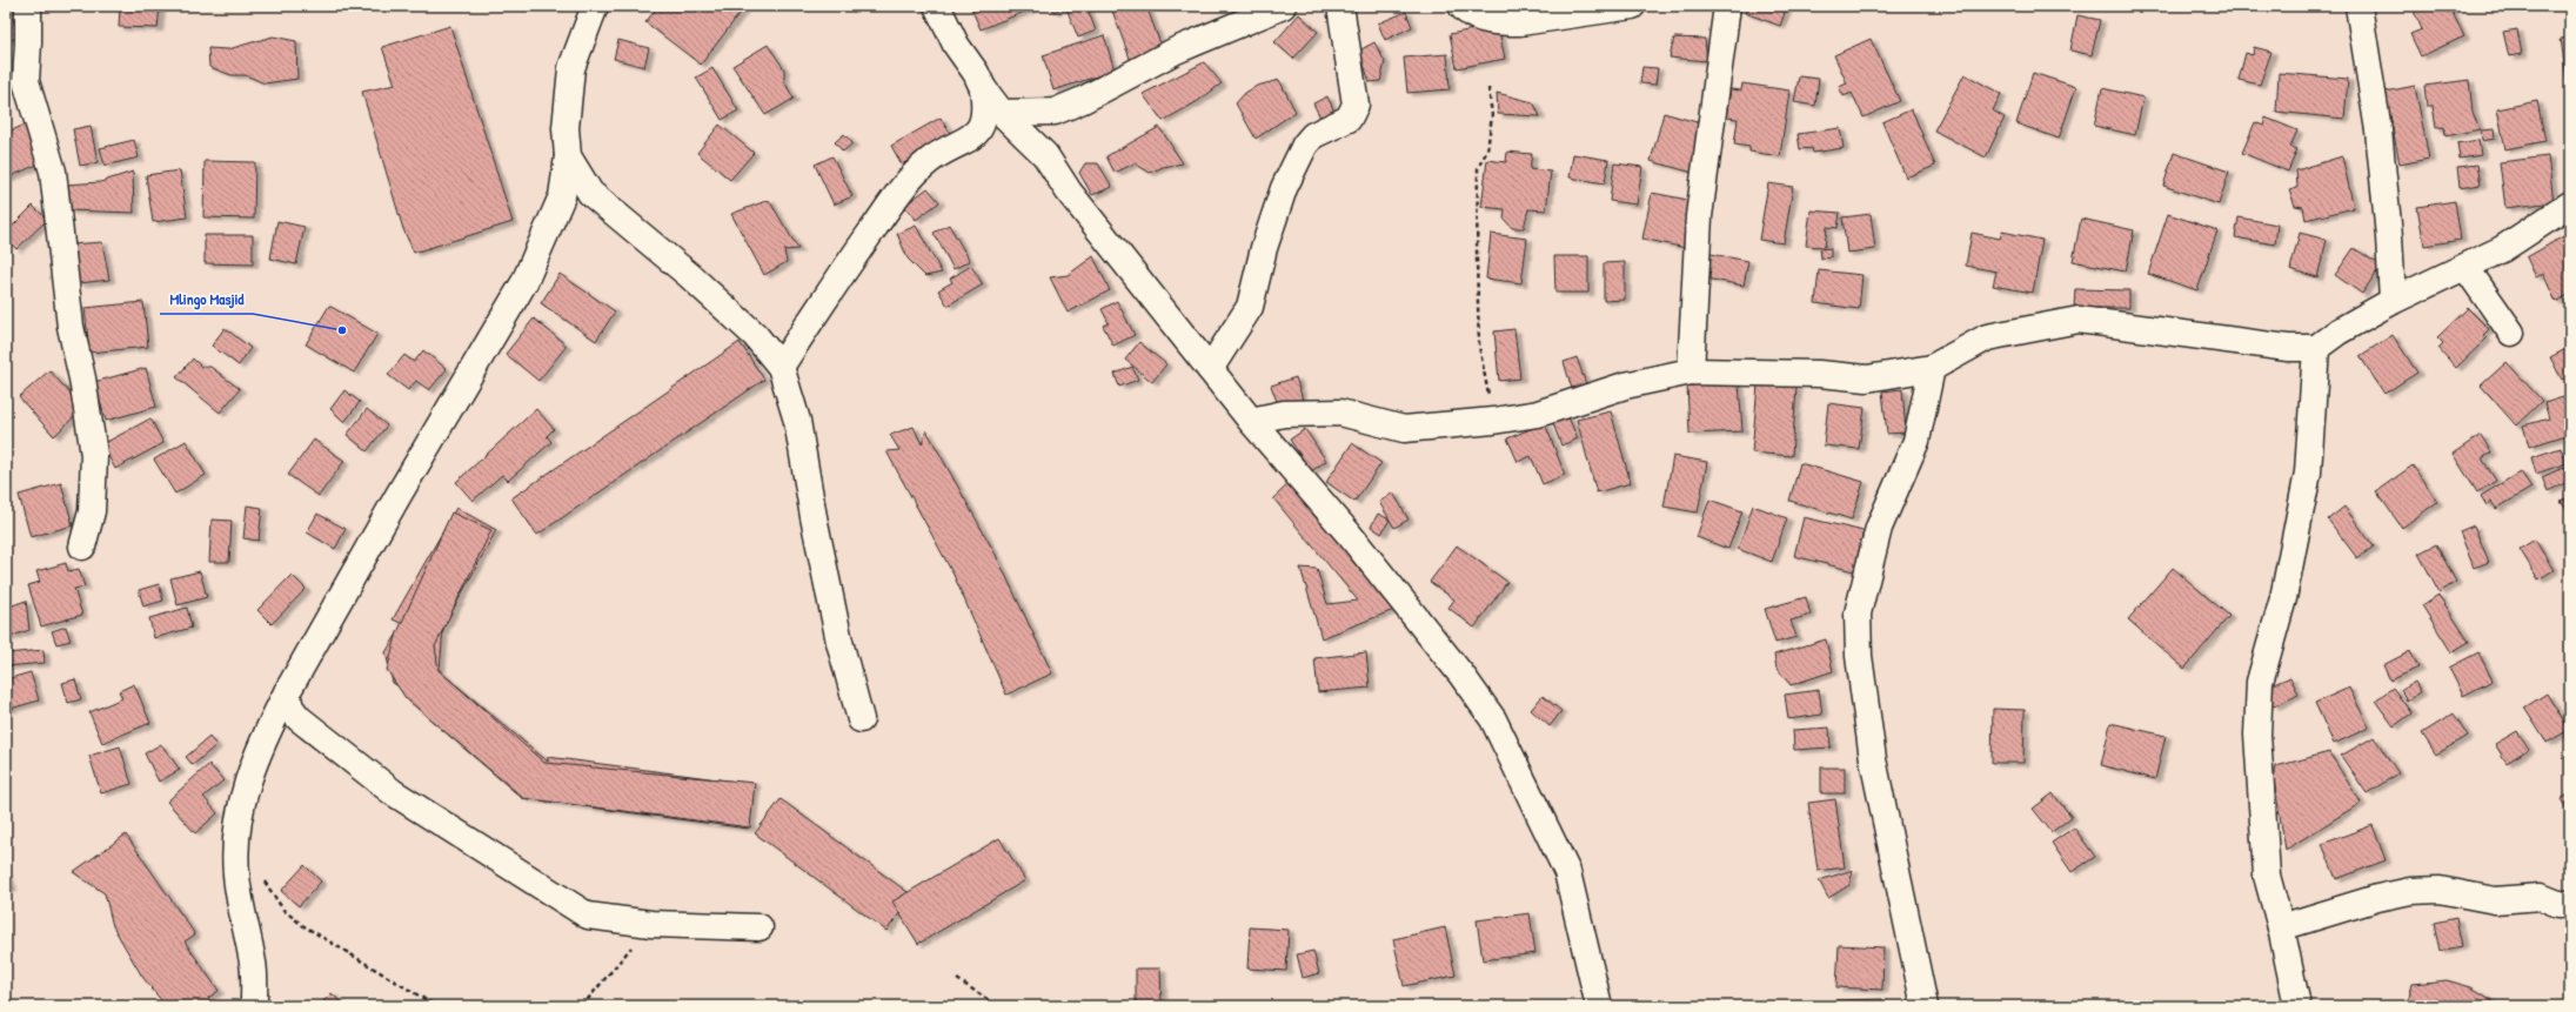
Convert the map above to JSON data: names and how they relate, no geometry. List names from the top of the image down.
{
  "places": ["Mlingo Masjid"]
}
